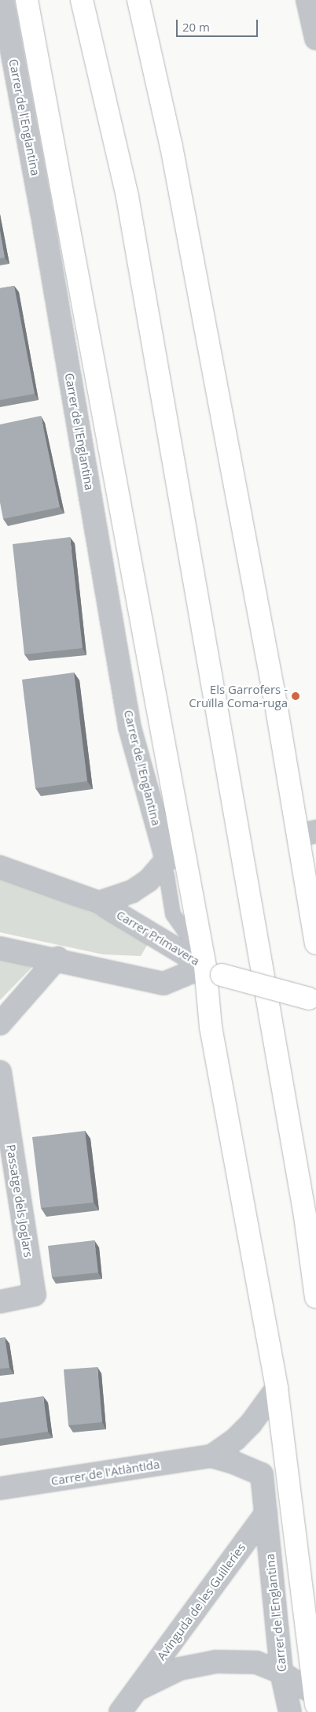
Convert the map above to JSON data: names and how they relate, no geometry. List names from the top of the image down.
{
  "streets": {
    "street": [
      "Carrer de l'Englantina",
      "Carrer Primavera",
      "Passatge dels Joglars",
      "Carrer de l'Atlàntida",
      "Avinguda de les Guilleries"
    ]
  },
  "crossings": [
    ["Carrer de l'Englantina", "Carrer de l'Atlàntida"],
    ["Carrer de l'Englantina", "Avinguda de les Guilleries"]
  ],
  "places": ["Els Garrofers - Cruïlla Coma-ruga"],
  "scale_bar": "20 m"
}
